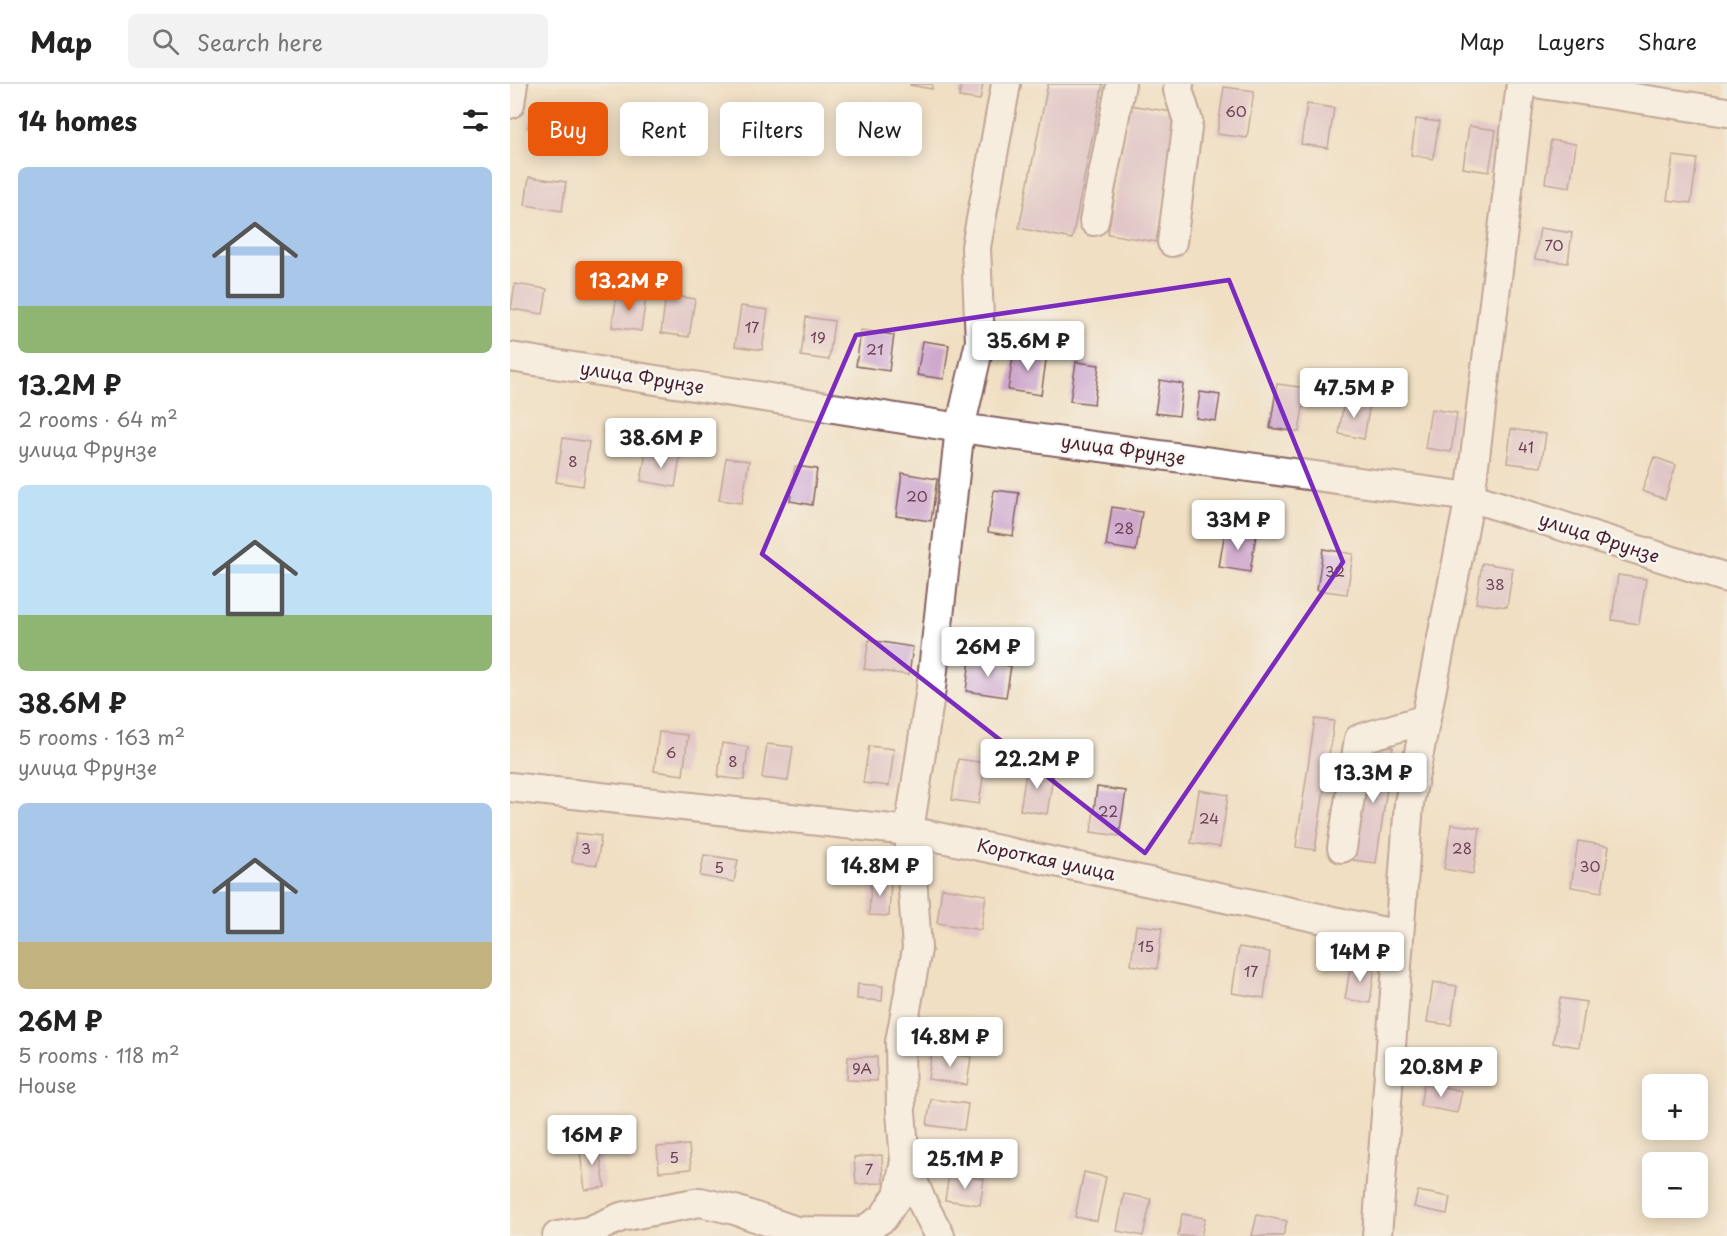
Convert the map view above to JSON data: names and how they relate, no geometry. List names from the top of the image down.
{
  "streets": {
    "street": ["улица Фрунзе", "Короткая улица"]
  },
  "house_numbers": [
    "60",
    "70",
    "17",
    "19",
    "21",
    "41",
    "8",
    "20",
    "28",
    "32",
    "38",
    "6",
    "8",
    "22",
    "24",
    "3",
    "28",
    "30",
    "5",
    "15",
    "17",
    "9А",
    "5",
    "7"
  ],
  "page": {
    "header": "Map",
    "search": "Search here",
    "nav": ["Map", "Layers", "Share"],
    "heading": "14 homes",
    "chip": [
      "Buy",
      "Rent",
      "Filters",
      "New"
    ],
    "list": [
      {
        "name": "13.2M ₽",
        "note": "2 rooms · 64 m² · улица Фрунзе"
      },
      {
        "name": "38.6M ₽",
        "note": "5 rooms · 163 m² · улица Фрунзе"
      },
      {
        "name": "26M ₽",
        "note": "5 rooms · 118 m² · House"
      }
    ],
    "price": [
      "13.2M ₽",
      "35.6M ₽",
      "47.5M ₽",
      "38.6M ₽",
      "33M ₽",
      "26M ₽",
      "22.2M ₽",
      "13.3M ₽",
      "14.8M ₽",
      "14M ₽",
      "14.8M ₽",
      "20.8M ₽",
      "16M ₽",
      "25.1M ₽"
    ],
    "map_buttons": ["+", "−"]
  }
}
